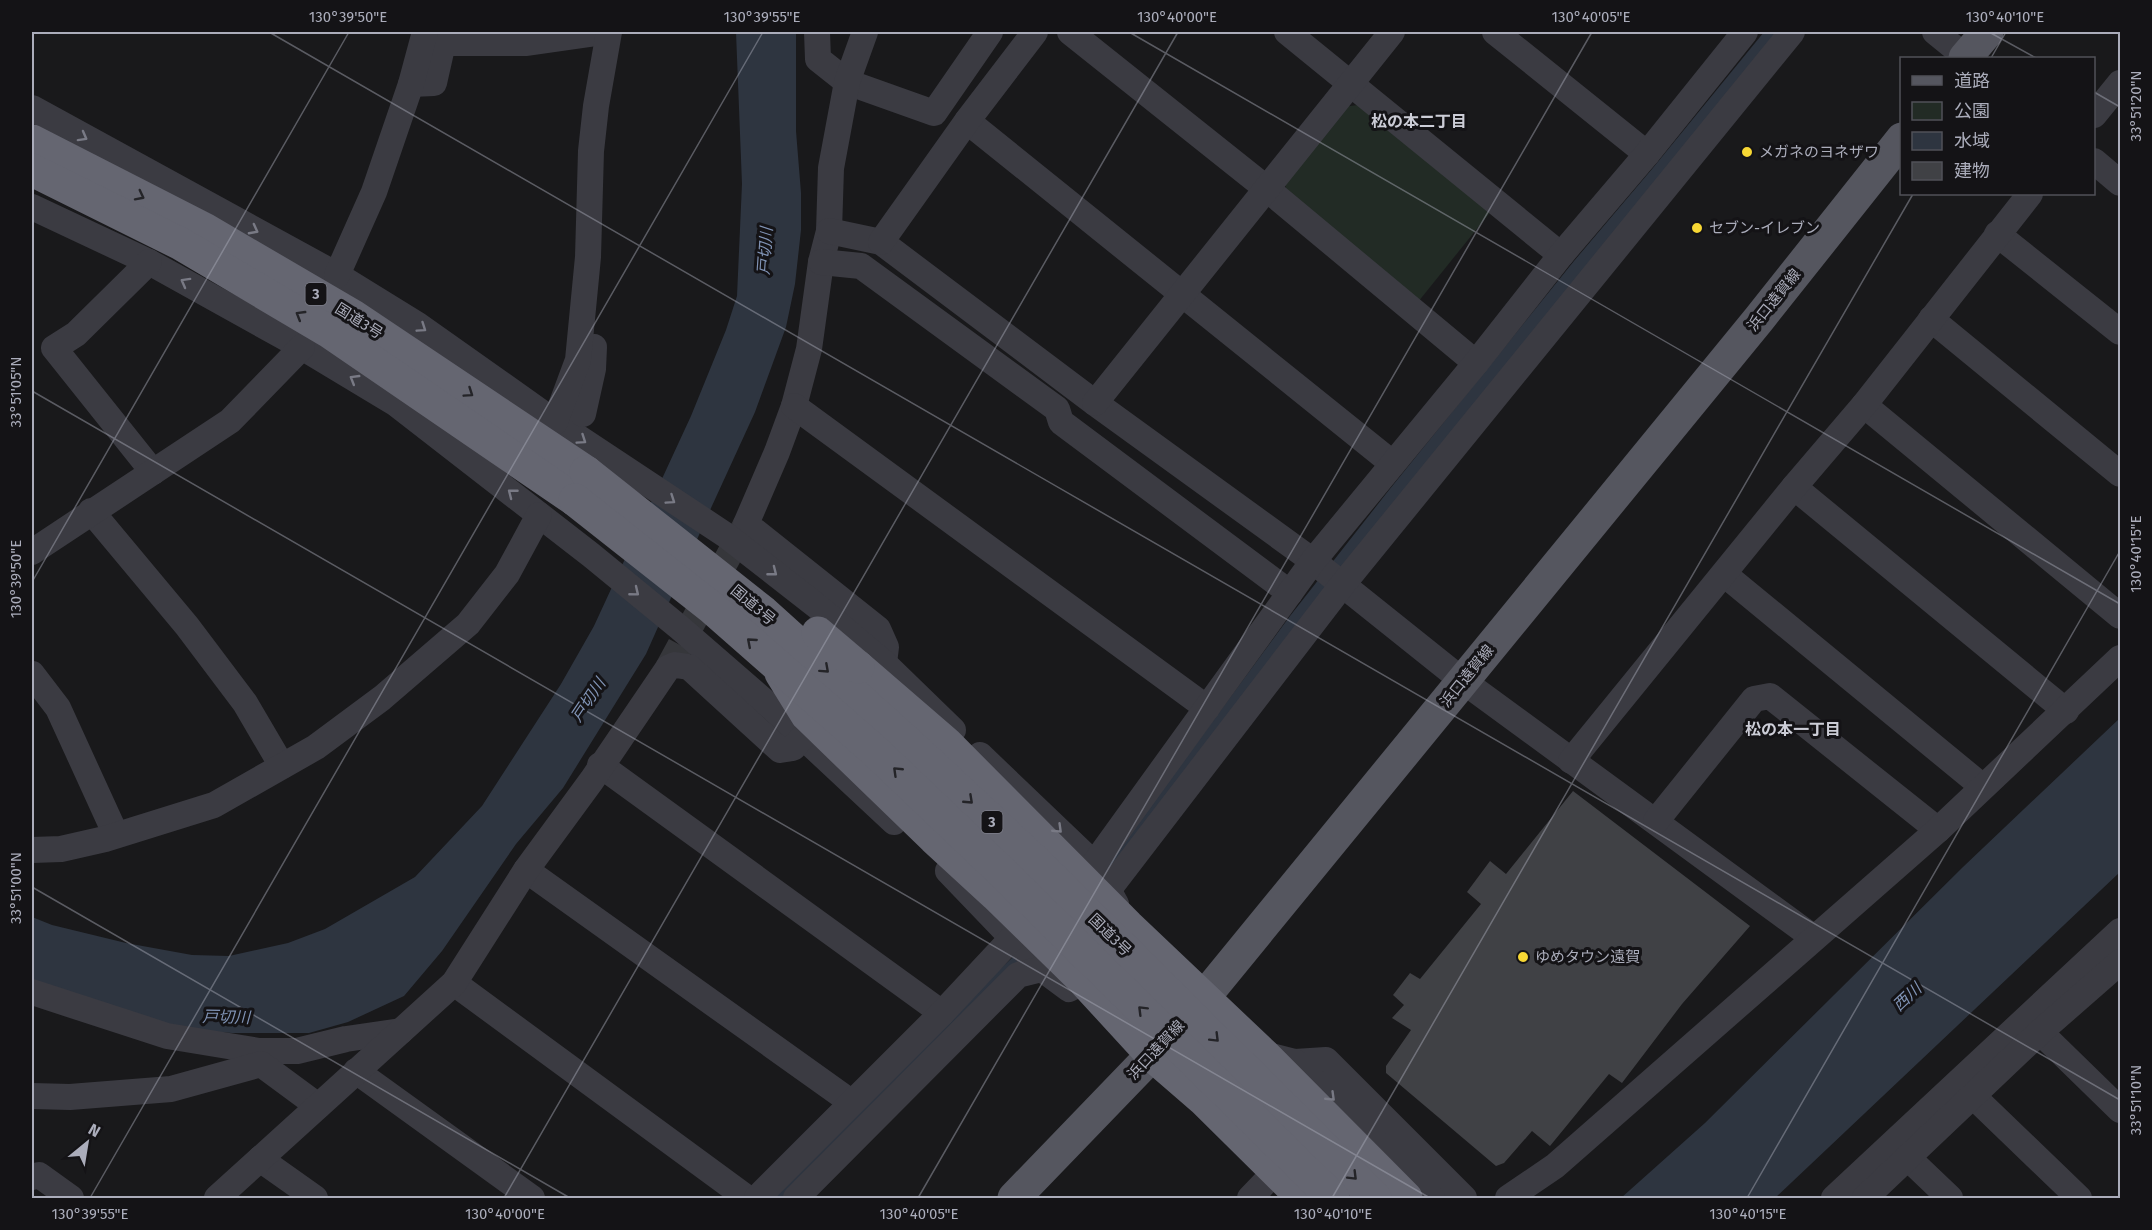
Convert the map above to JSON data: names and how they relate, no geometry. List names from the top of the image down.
{
  "streets": {
    "highway": ["3", "国道3号"],
    "main road": ["浜口遠賀線"]
  },
  "districts": ["松の本二丁目", "松の本一丁目"],
  "water": ["戸切川", "西川"],
  "places": ["メガネのヨネザワ", "セブン-イレブン", "ゆめタウン遠賀"],
  "legend": [
    "道路",
    "公園",
    "水域",
    "建物"
  ],
  "north": "top right",
  "coordinates": [
    "130°39'50\"E",
    "130°39'55\"E",
    "130°40'00\"E",
    "130°40'05\"E",
    "130°40'10\"E",
    "33°51'20\"N",
    "33°51'05\"N",
    "130°40'15\"E",
    "33°51'00\"N",
    "33°51'10\"N"
  ]
}
